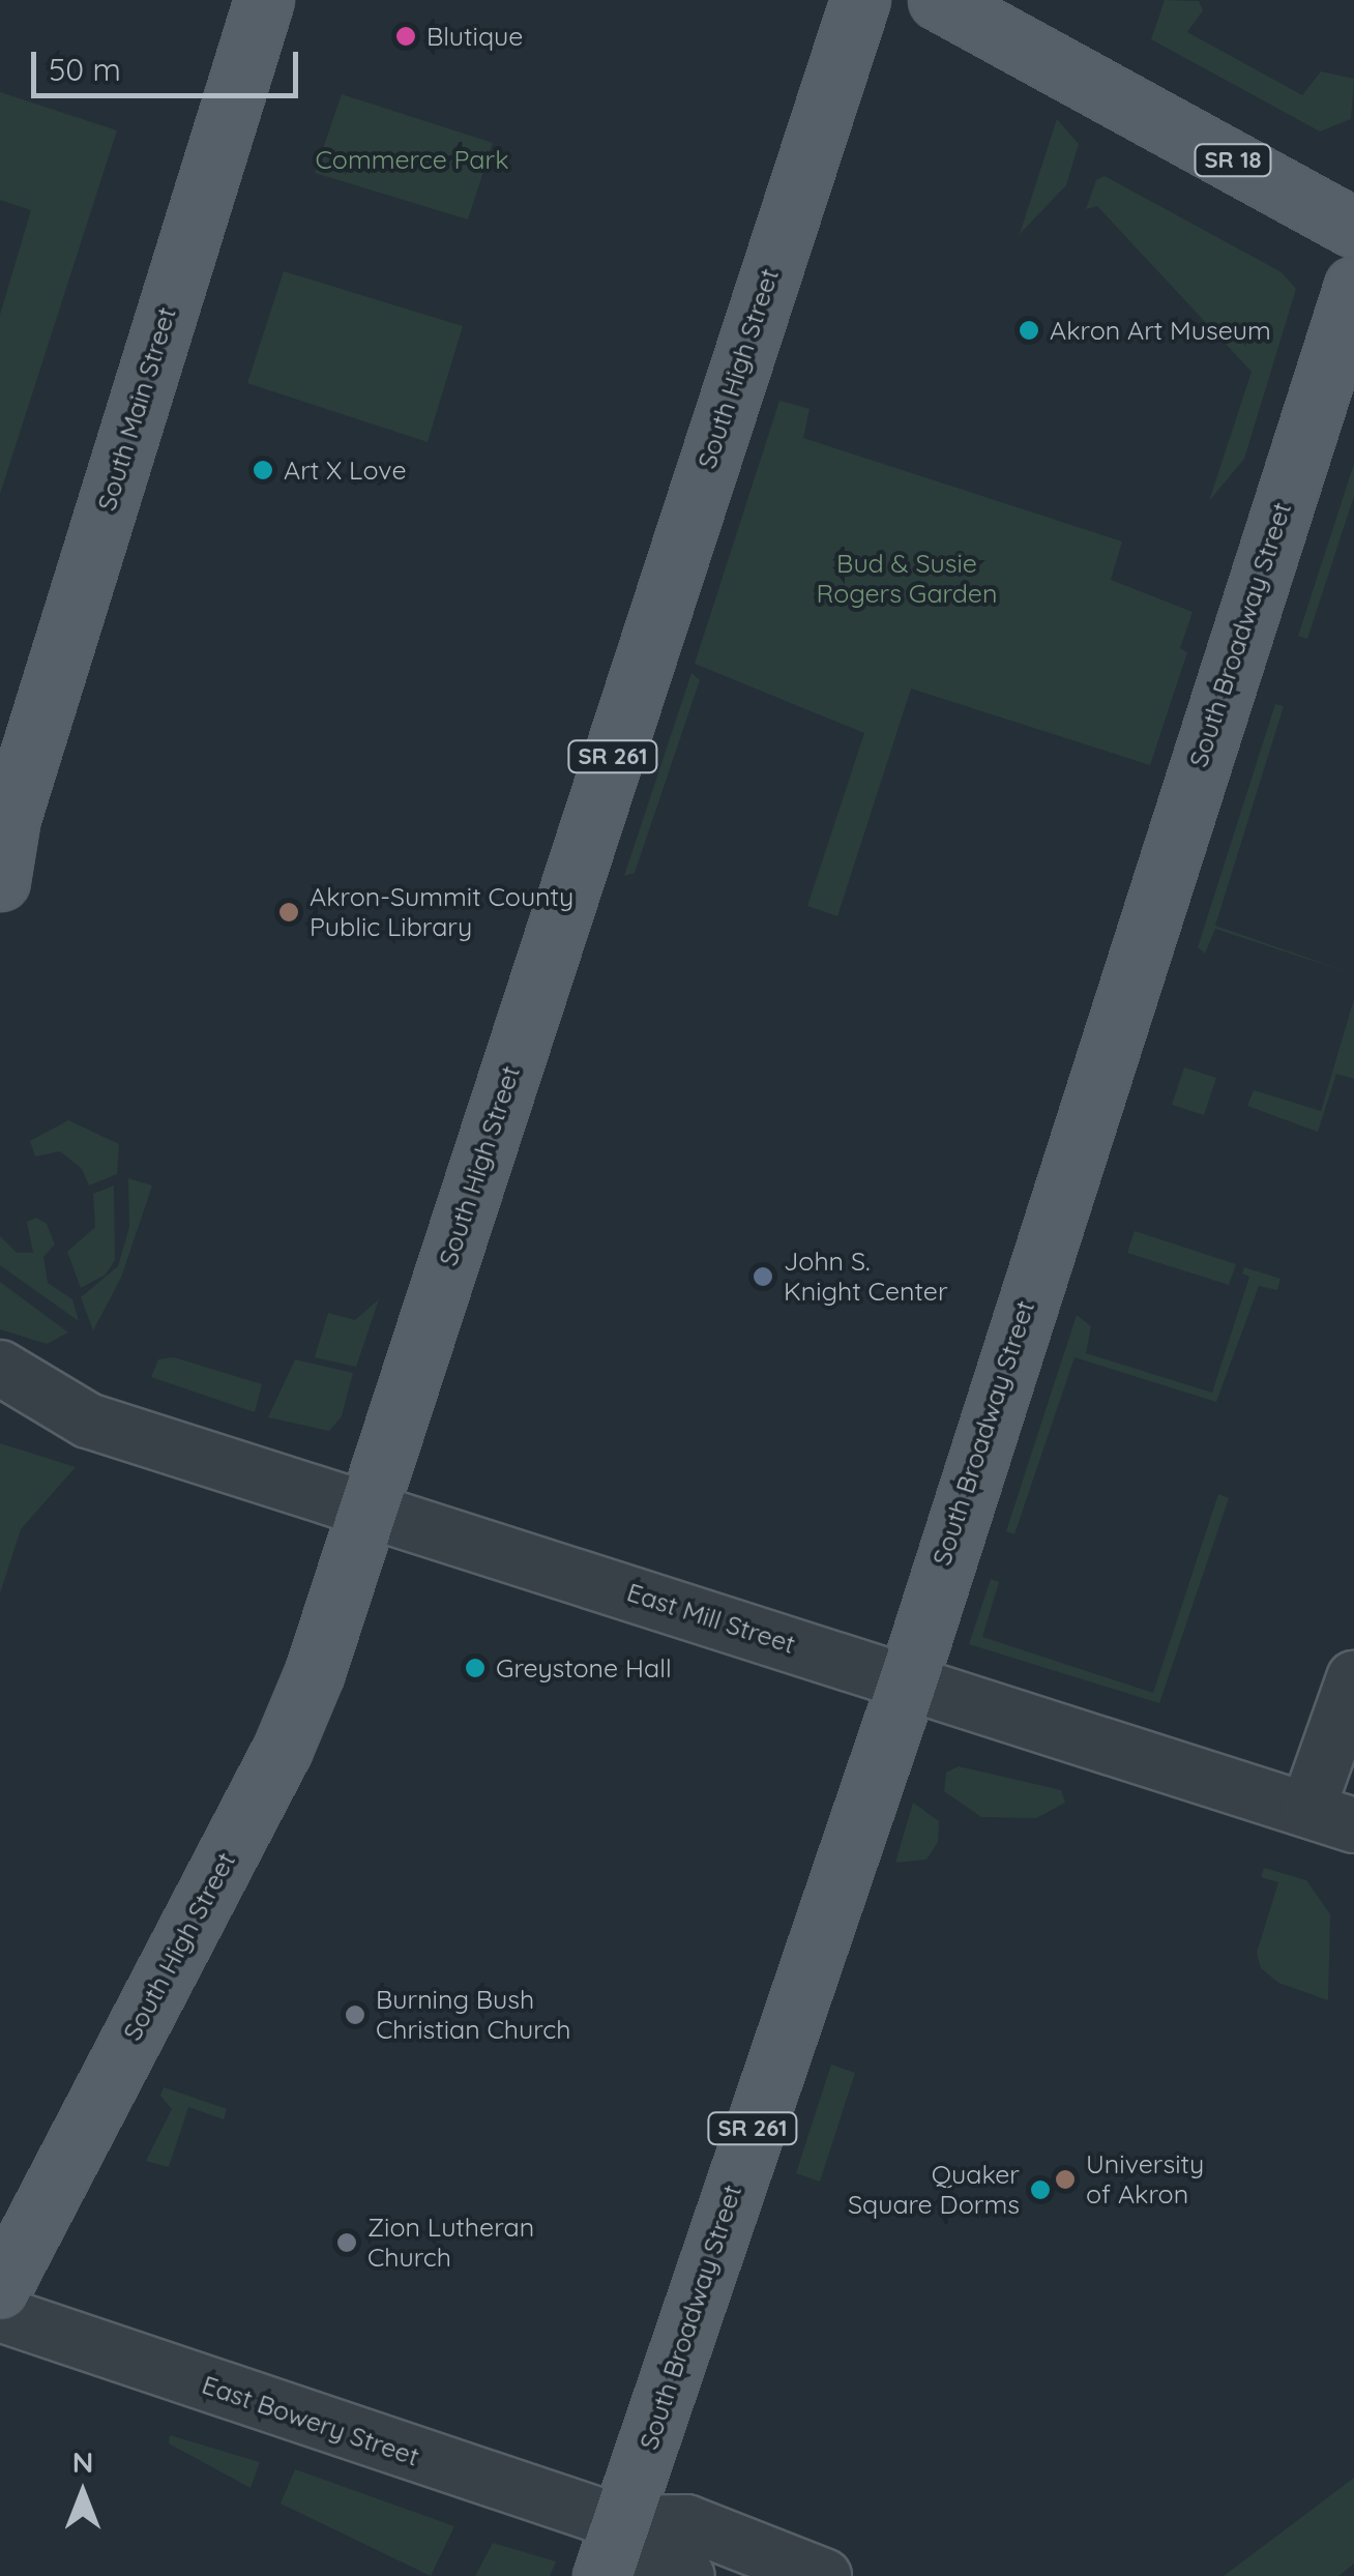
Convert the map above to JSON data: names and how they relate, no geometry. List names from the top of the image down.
{
  "streets": {
    "main road": [
      "SR 18",
      "South High Street",
      "South Main Street",
      "South Broadway Street",
      "SR 261"
    ],
    "street": ["East Mill Street", "East Bowery Street"]
  },
  "crossings": [
    ["South High Street", "East Mill Street"],
    ["South Broadway Street", "East Mill Street"],
    ["South Broadway Street", "East Bowery Street"]
  ],
  "parks": ["Commerce Park", "Bud & Susie Rogers Garden"],
  "places": [
    "Blutique",
    "Akron Art Museum",
    "Art X Love",
    "Akron-Summit County Public Library",
    "John S. Knight Center",
    "Greystone Hall",
    "Burning Bush Christian Church",
    "University of Akron",
    "Quaker Square Dorms",
    "Zion Lutheran Church"
  ],
  "scale_bar": "50 m",
  "north": "top"
}
